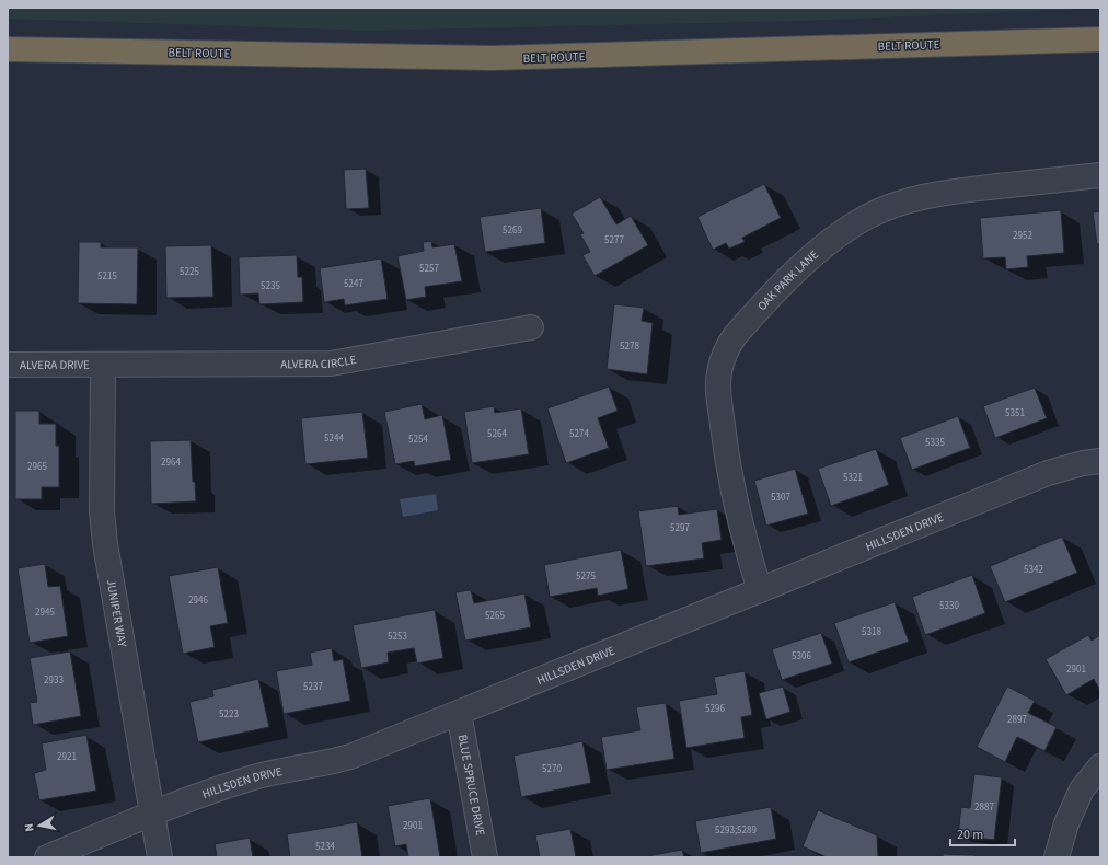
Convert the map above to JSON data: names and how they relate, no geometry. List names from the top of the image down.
{
  "streets": {
    "highway": ["BELT ROUTE"],
    "street": [
      "OAK PARK LANE",
      "ALVERA CIRCLE",
      "ALVERA DRIVE",
      "HILLSDEN DRIVE",
      "JUNIPER WAY",
      "BLUE SPRUCE DRIVE"
    ]
  },
  "crossings": [
    ["OAK PARK LANE", "HILLSDEN DRIVE"],
    ["ALVERA CIRCLE", "ALVERA DRIVE"],
    ["ALVERA CIRCLE", "JUNIPER WAY"],
    ["ALVERA DRIVE", "JUNIPER WAY"],
    ["HILLSDEN DRIVE", "JUNIPER WAY"],
    ["HILLSDEN DRIVE", "BLUE SPRUCE DRIVE"]
  ],
  "house_numbers": [
    "5269",
    "2952",
    "5277",
    "5257",
    "5225",
    "5215",
    "5247",
    "5235",
    "5278",
    "5351",
    "5264",
    "5274",
    "5244",
    "5254",
    "5335",
    "2964",
    "2965",
    "5321",
    "5307",
    "5297",
    "5342",
    "5275",
    "2946",
    "5330",
    "2945",
    "5265",
    "5318",
    "5253",
    "5306",
    "2901",
    "2933",
    "5237",
    "5296",
    "5223",
    "2897",
    "2921",
    "5270",
    "2887",
    "2901",
    "5293;5289",
    "5234"
  ],
  "scale_bar": "20 m",
  "north": "left"
}
